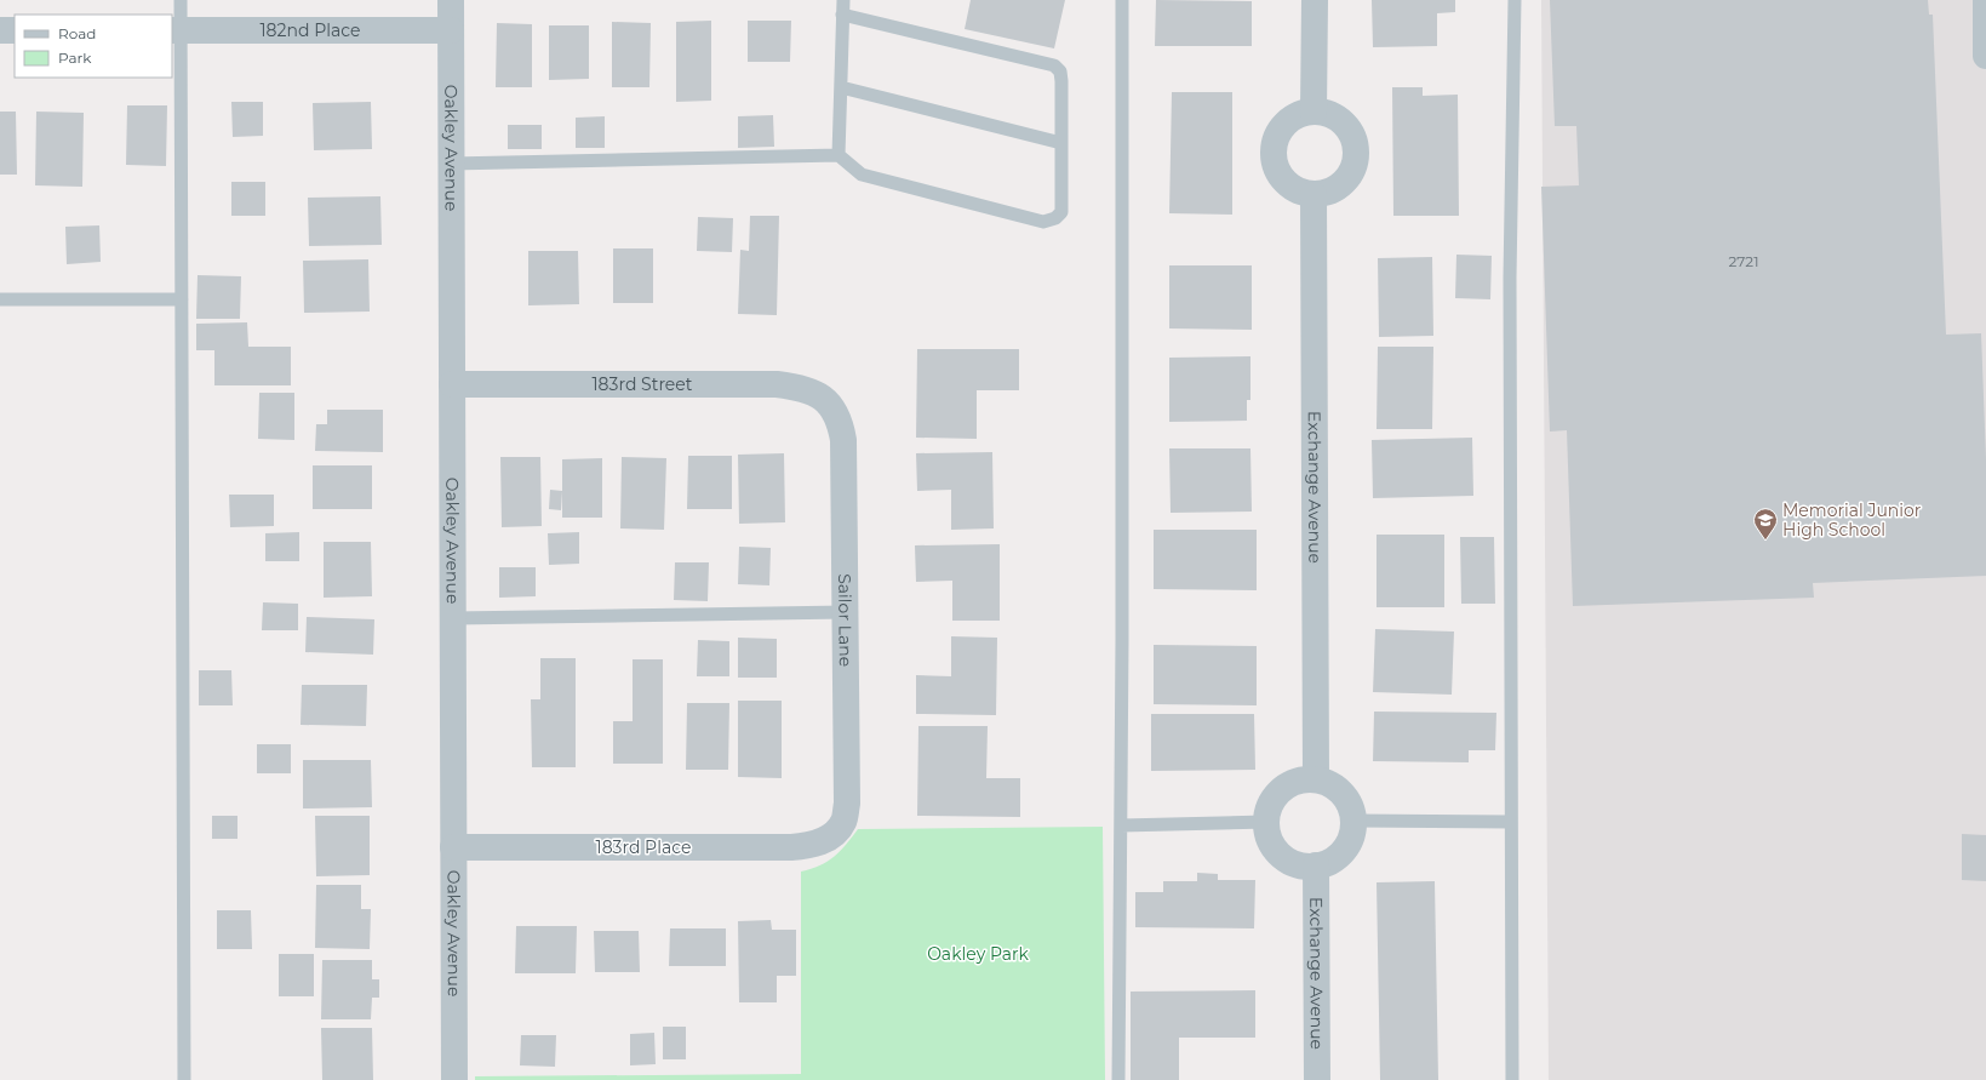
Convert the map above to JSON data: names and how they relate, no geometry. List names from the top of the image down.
{
  "streets": {
    "street": [
      "182nd Place",
      "Oakley Avenue",
      "183rd Street",
      "Exchange Avenue",
      "Sailor Lane",
      "183rd Place"
    ]
  },
  "crossings": [
    ["182nd Place", "Oakley Avenue"],
    ["Oakley Avenue", "183rd Street"],
    ["Oakley Avenue", "183rd Place"],
    ["183rd Street", "Sailor Lane"],
    ["Sailor Lane", "183rd Place"]
  ],
  "parks": ["Oakley Park"],
  "places": {
    "school or university": ["Memorial Junior High School"]
  },
  "house_numbers": ["2721"],
  "legend": ["Road", "Park"]
}
